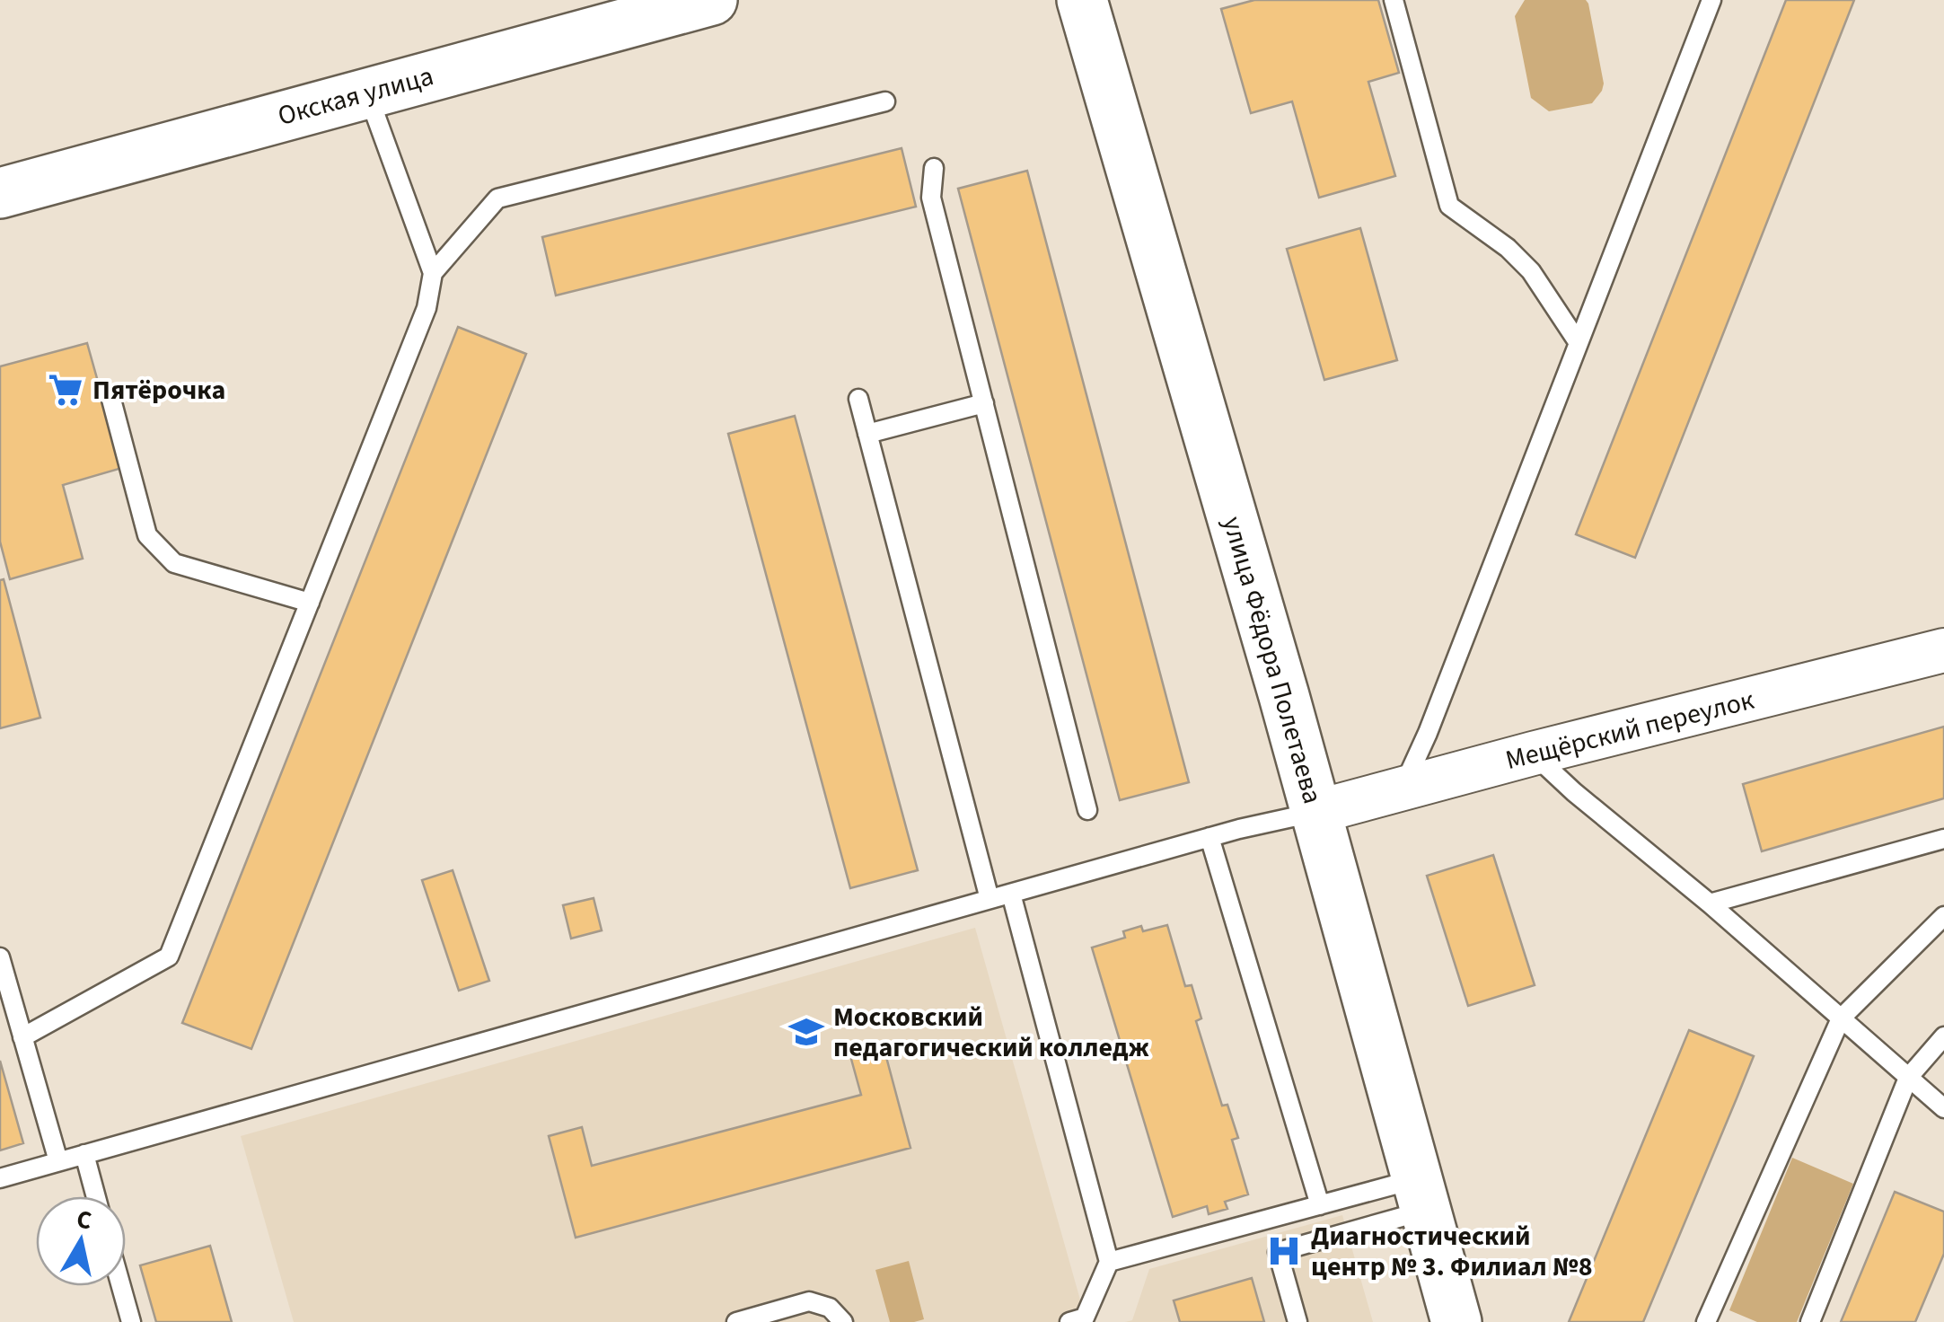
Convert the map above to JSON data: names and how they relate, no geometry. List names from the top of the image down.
{
  "streets": {
    "main road": ["Окская улица", "улица Фёдора Полетаева"],
    "street": ["Мещёрский переулок"]
  },
  "crossings": [
    ["улица Фёдора Полетаева", "Мещёрский переулок"]
  ],
  "places": {
    "supermarket": ["Пятёрочка"],
    "school or university": ["Московский педагогический колледж"],
    "hospital": ["Диагностический центр № 3. Филиал №8"]
  },
  "north": "top"
}
